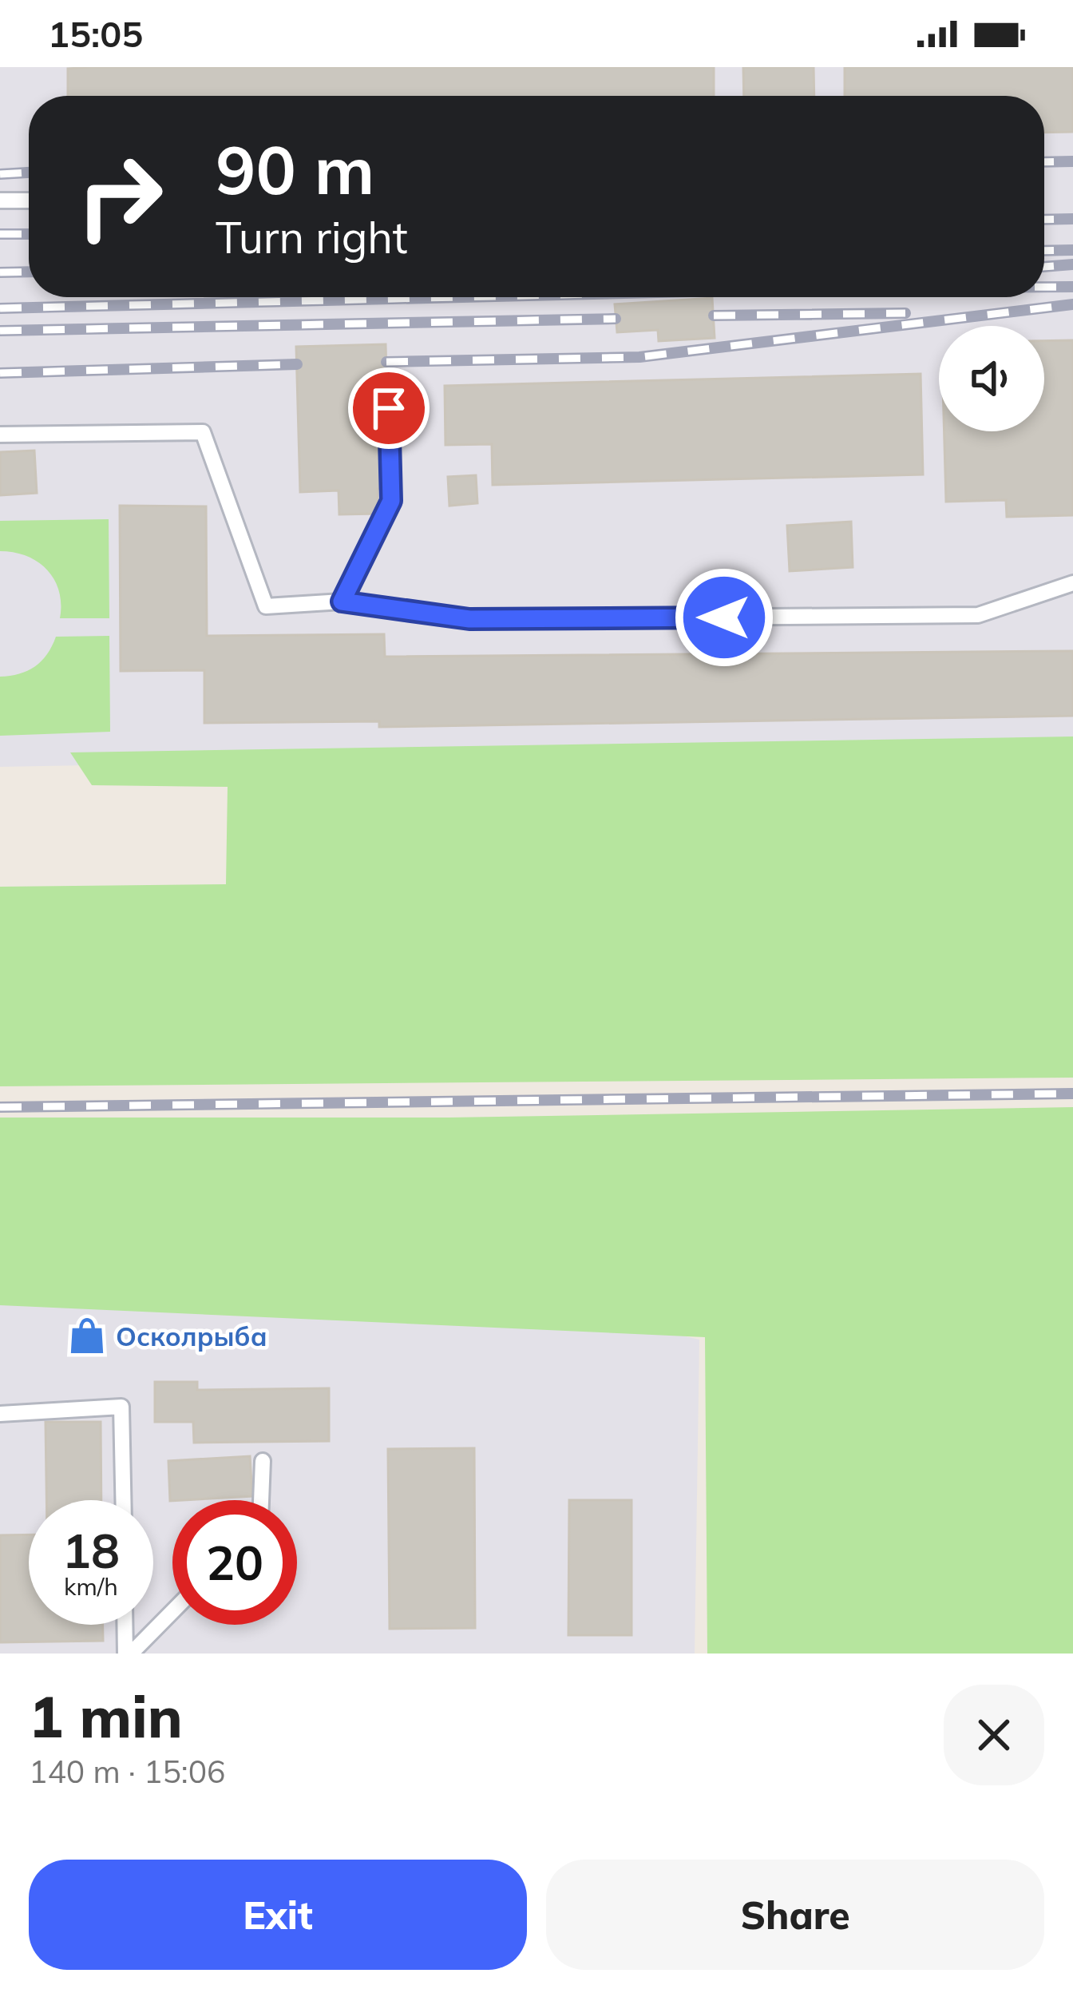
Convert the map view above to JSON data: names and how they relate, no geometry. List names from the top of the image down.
{
  "places": {
    "shop": ["Осколрыба"]
  },
  "page": {
    "status": "15:05",
    "turn": ["90 m", "Turn right"],
    "speed": "18 km/h",
    "limit": "20",
    "heading": ["1 min", "140 m · 15:06"],
    "buttons": ["Exit", "Share"]
  }
}
